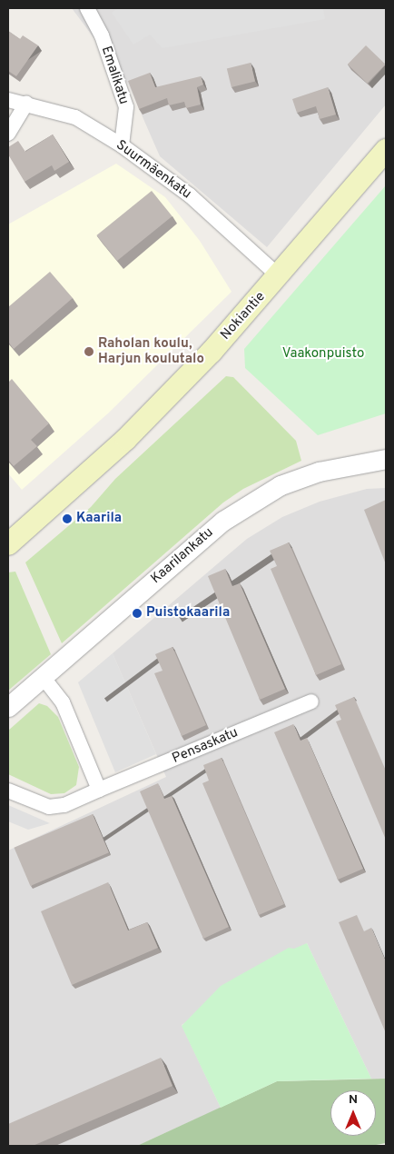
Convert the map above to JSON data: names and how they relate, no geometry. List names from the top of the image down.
{
  "streets": {
    "main road": ["Nokiantie"],
    "street": [
      "Emalikatu",
      "Suurmäenkatu",
      "Kaarilankatu",
      "Pensaskatu"
    ]
  },
  "crossings": [
    ["Emalikatu", "Suurmäenkatu"],
    ["Suurmäenkatu", "Nokiantie"]
  ],
  "parks": ["Vaakonpuisto"],
  "places": ["Raholan koulu, Harjun koulutalo", "Kaarila", "Puistokaarila"],
  "north": "top"
}
